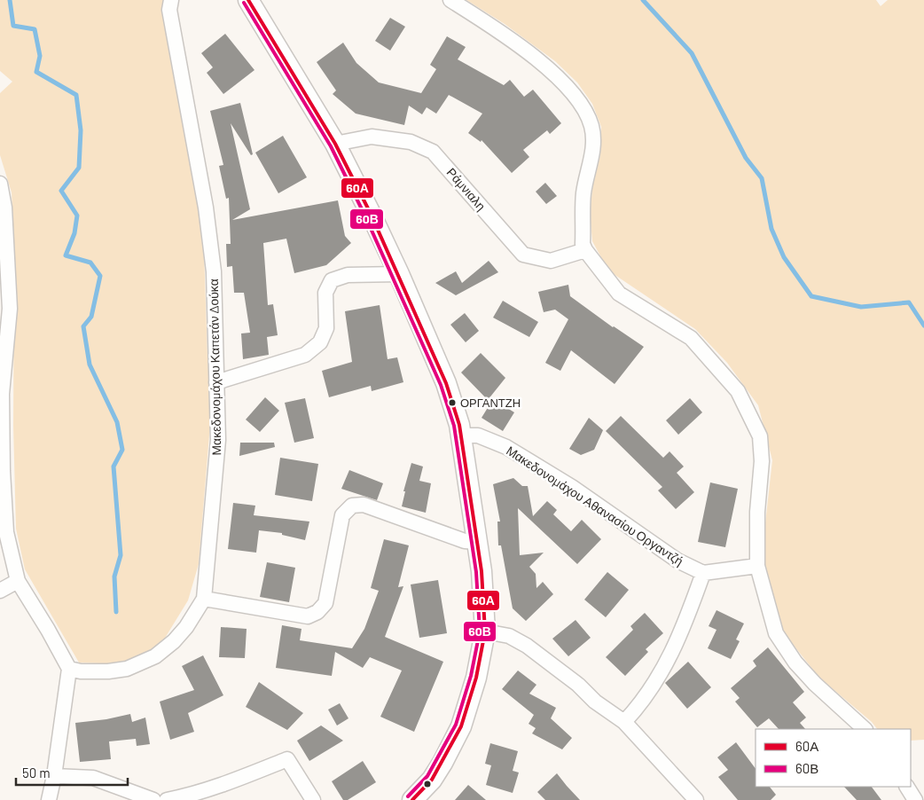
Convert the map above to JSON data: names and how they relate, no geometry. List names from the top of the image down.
{
  "streets": {
    "street": ["Ράμνιαλη", "Μακεδονομάχου Καπετάν Δούκα", "Μακεδονομάχου Αθανασίου Οργαντζή"]
  },
  "places": ["ΟΡΓΑΝΤΖΗ"],
  "lines": ["transit line 60Α", "transit line 60Β"],
  "legend": ["60Α", "60Β"],
  "scale_bar": "50 m"
}
